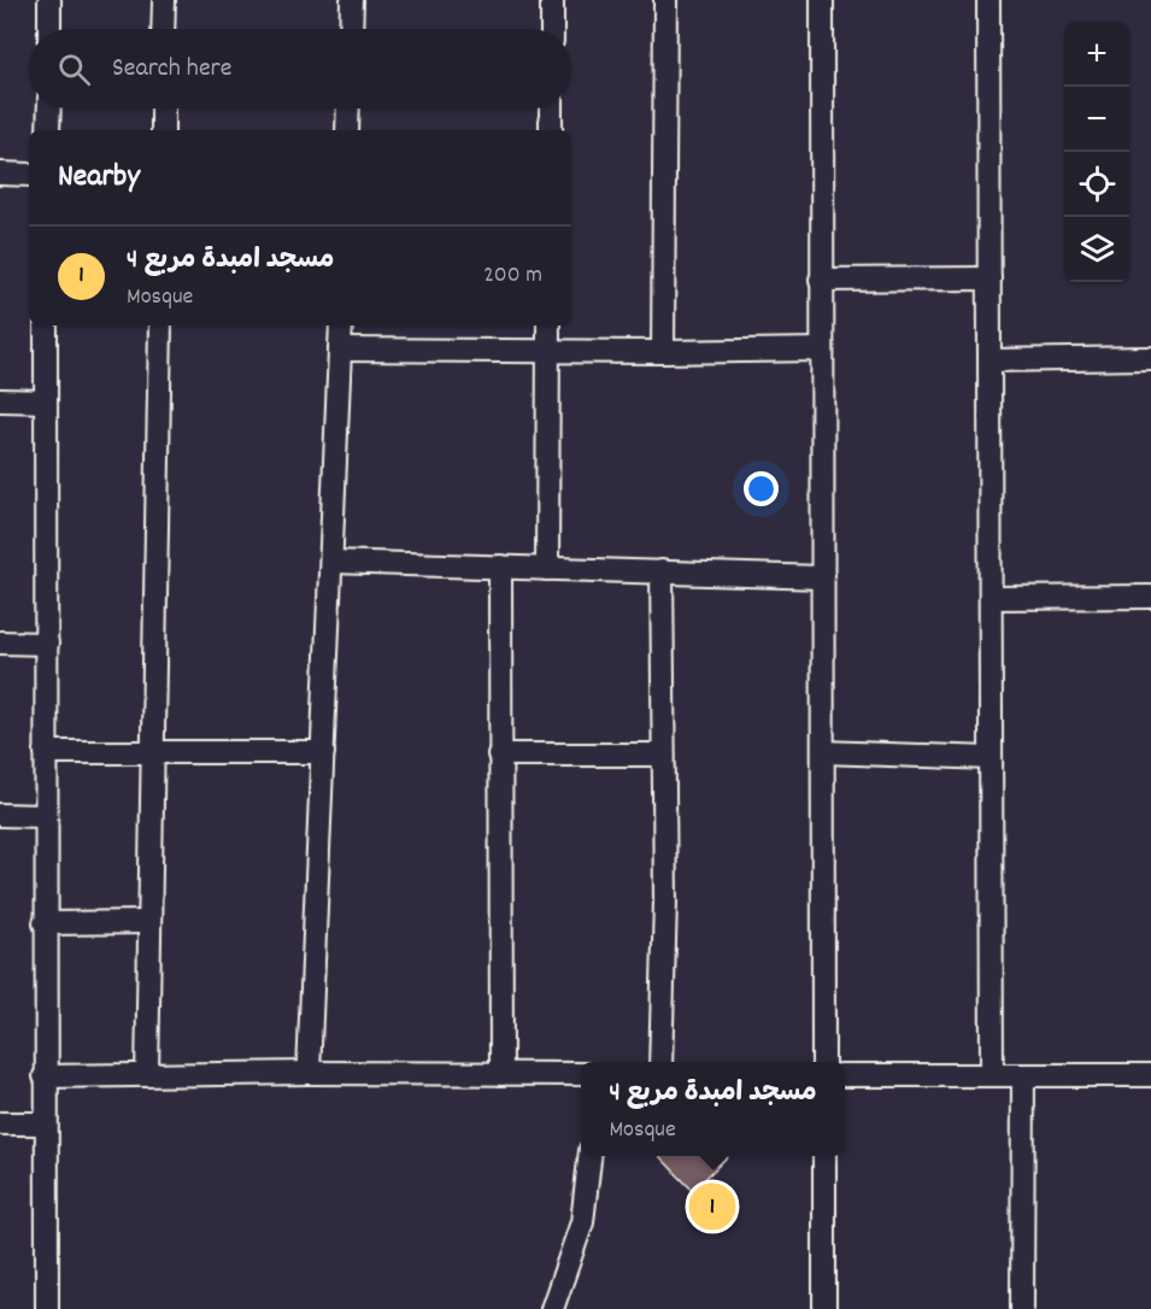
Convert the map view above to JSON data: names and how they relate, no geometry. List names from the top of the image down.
{
  "page": {
    "map_buttons": ["+", "−"],
    "search": "Search here",
    "heading": "Nearby",
    "list": [
      {
        "mark": "1",
        "name": "مسجد امبدة مربع 4",
        "note": "Mosque",
        "value": "200 m"
      }
    ],
    "popup": ["مسجد امبدة مربع 4", "Mosque"],
    "pins": "1"
  }
}
